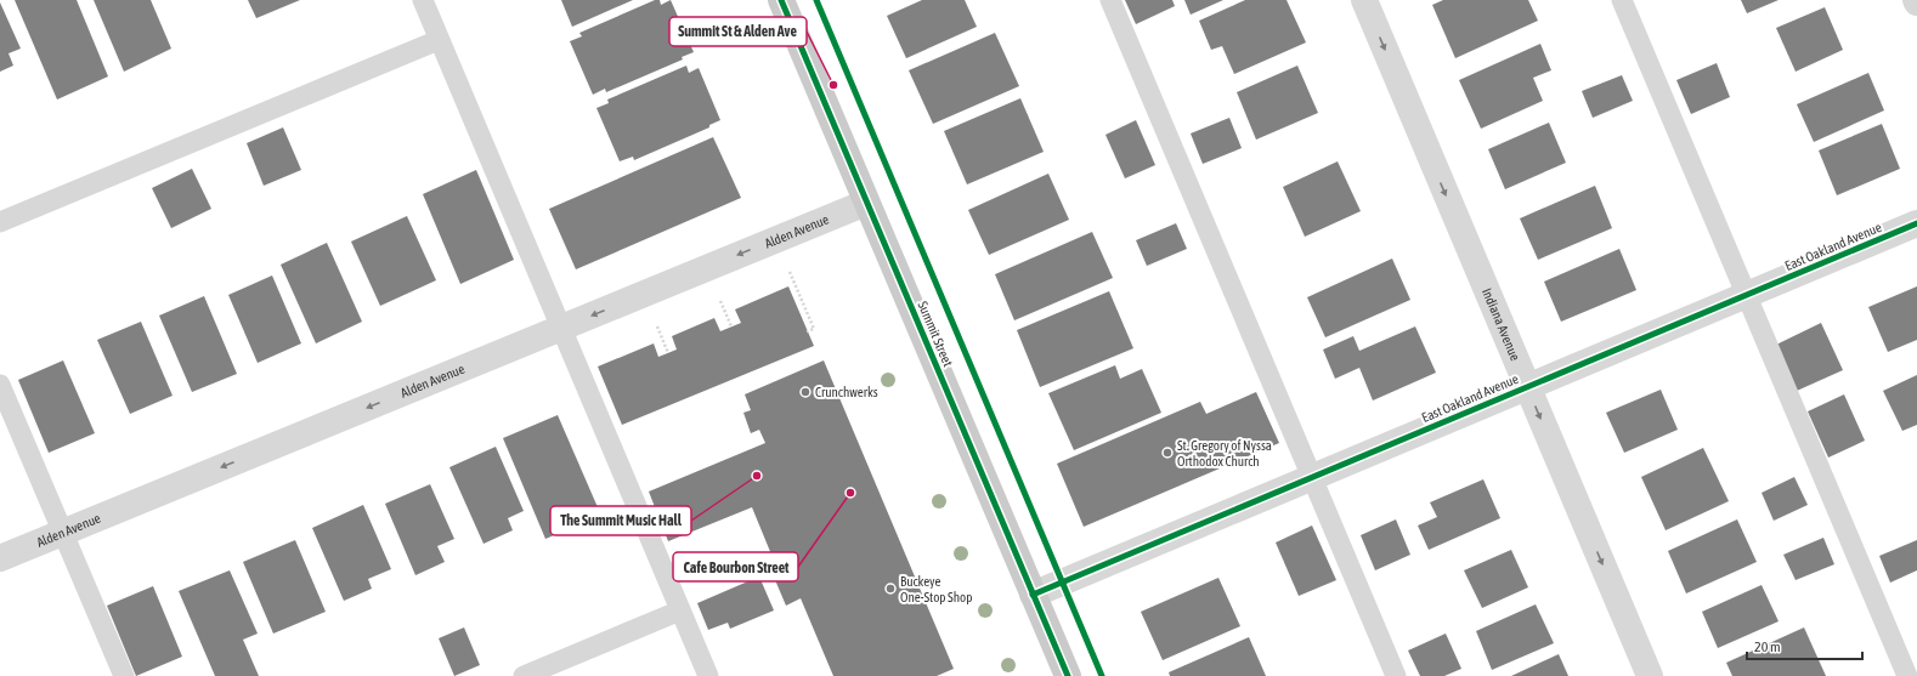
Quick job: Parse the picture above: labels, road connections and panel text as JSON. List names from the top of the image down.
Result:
{
  "streets": {
    "main road": ["Summit Street"],
    "street": ["Alden Avenue", "East Oakland Avenue", "Indiana Avenue"]
  },
  "crossings": [
    ["Alden Avenue", "Summit Street"],
    ["East Oakland Avenue", "Indiana Avenue"],
    ["East Oakland Avenue", "Summit Street"]
  ],
  "one_way": ["Alden Avenue", "Indiana Avenue"],
  "places": [
    "Summit St & Alden Ave",
    "Crunchwerks",
    "St. Gregory of Nyssa Orthodox Church",
    "The Summit Music Hall",
    "Cafe Bourbon Street",
    "Buckeye One-Stop Shop"
  ],
  "scale_bar": "20 m"
}
